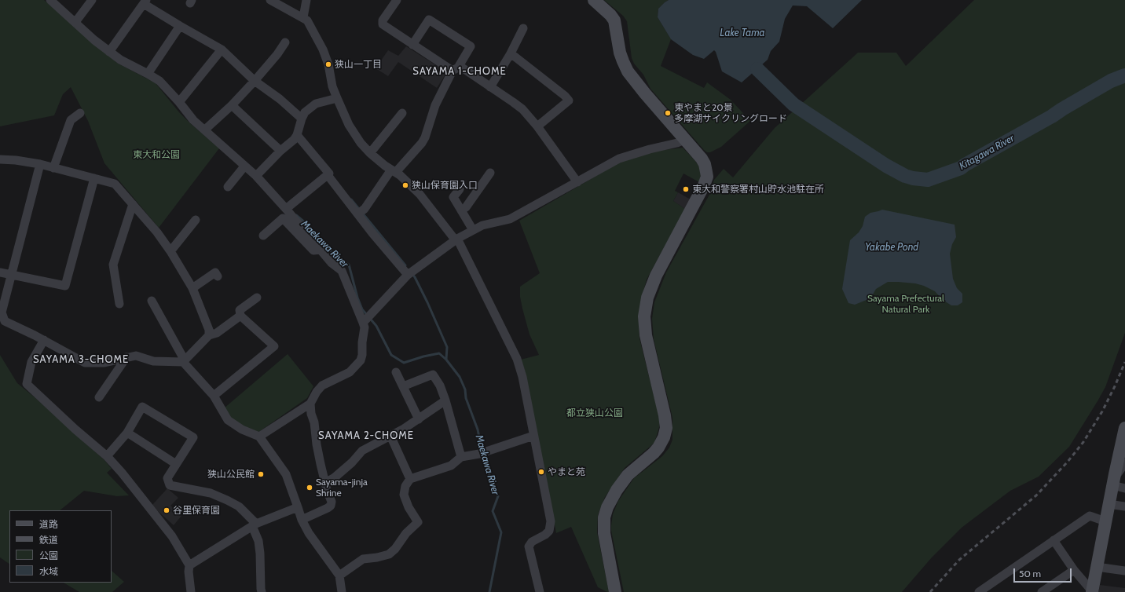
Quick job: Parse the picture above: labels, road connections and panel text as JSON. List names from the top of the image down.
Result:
{
  "districts": ["SAYAMA 1-CHOME", "SAYAMA 3-CHOME", "SAYAMA 2-CHOME"],
  "water": [
    "Lake Tama",
    "Kitagawa River",
    "Maekawa River",
    "Yakabe Pond"
  ],
  "parks": ["東大和公園", "Sayama Prefectural Natural Park", "都立狭山公園"],
  "places": [
    "狭山一丁目",
    "東やまと20景 多摩湖サイクリングロード",
    "狭山保育園入口",
    "東大和警察署村山貯水池駐在所",
    "やまと苑",
    "狭山公民館",
    "Sayama-jinja Shrine",
    "谷里保育園"
  ],
  "legend": [
    "道路",
    "鉄道",
    "公園",
    "水域"
  ],
  "scale_bar": "50 m"
}
